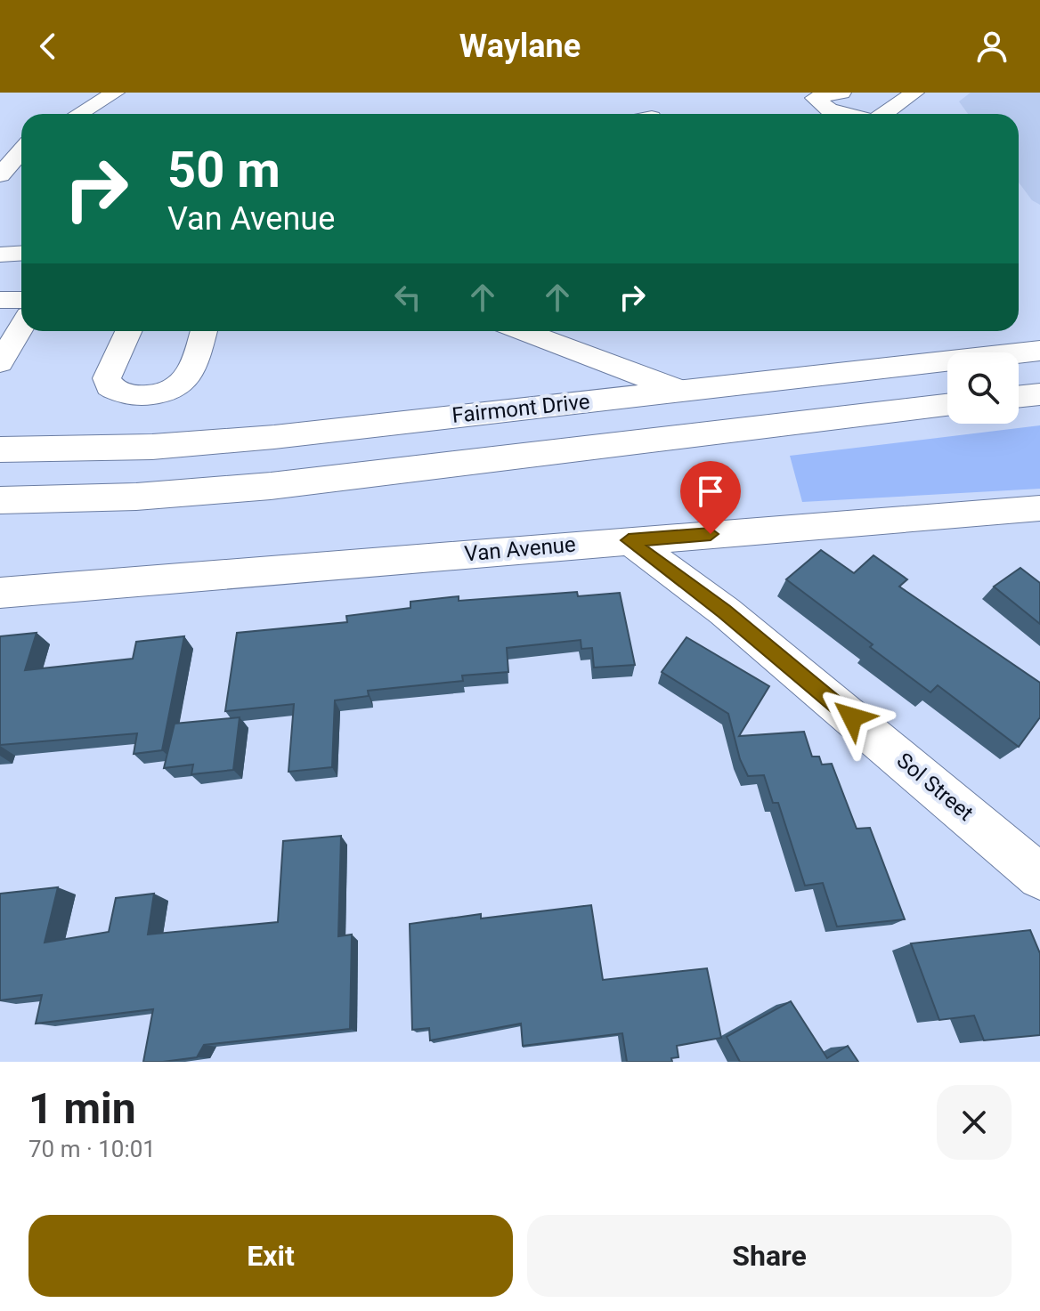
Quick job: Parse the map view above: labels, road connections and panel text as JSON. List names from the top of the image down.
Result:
{
  "streets": {
    "main road": ["Fairmont Drive"],
    "street": ["Van Avenue", "Sol Street"]
  },
  "crossings": [
    ["Van Avenue", "Sol Street"]
  ],
  "page": {
    "header": "Waylane",
    "turn": ["50 m", "Van Avenue"],
    "heading": ["1 min", "70 m · 10:01"],
    "buttons": ["Exit", "Share"]
  }
}
